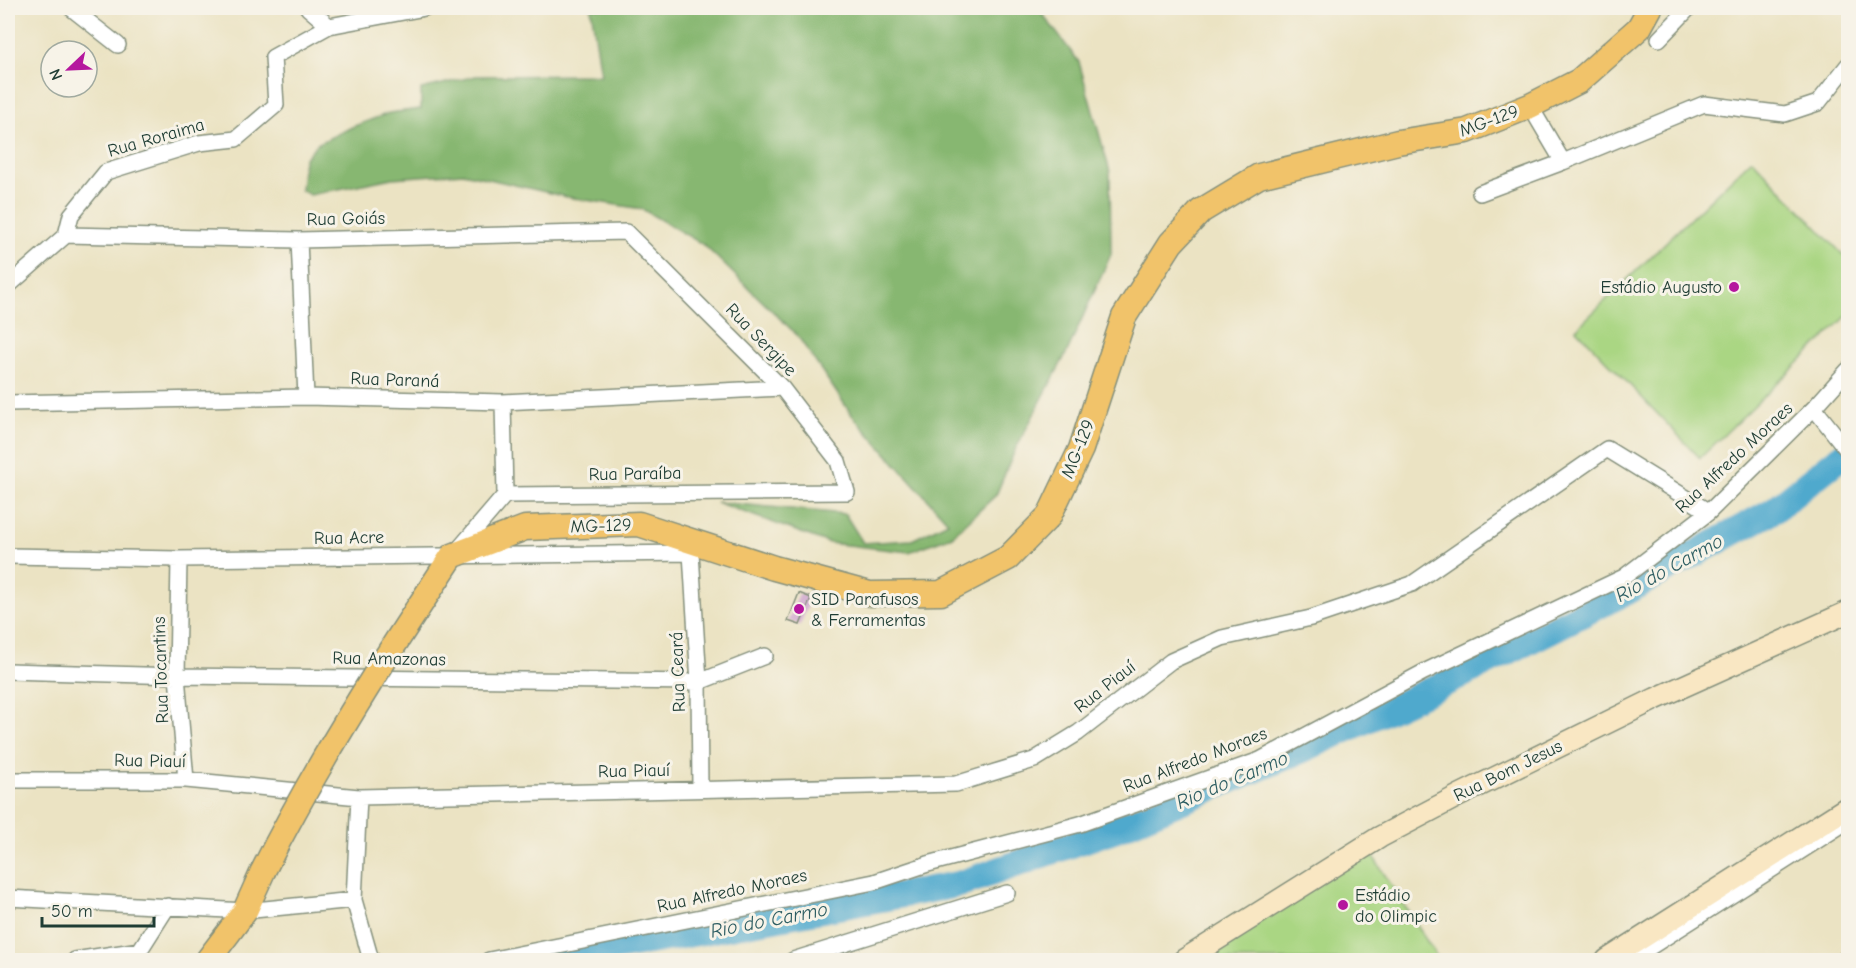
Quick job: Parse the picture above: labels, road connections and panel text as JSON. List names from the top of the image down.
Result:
{
  "streets": {
    "main road": ["MG-129"],
    "street": [
      "Rua Roraima",
      "Rua Goiás",
      "Rua Sergipe",
      "Rua Paraná",
      "Rua Alfredo Moraes",
      "Rua Paraíba",
      "Rua Acre",
      "Rua Amazonas",
      "Rua Tocantins",
      "Rua Ceará",
      "Rua Piauí",
      "Rua Bom Jesus"
    ]
  },
  "crossings": [
    ["MG-129", "Rua Acre"],
    ["Rua Roraima", "Rua Goiás"],
    ["Rua Goiás", "Rua Sergipe"],
    ["Rua Sergipe", "Rua Paraná"],
    ["Rua Sergipe", "Rua Paraíba"],
    ["Rua Alfredo Moraes", "Rua Piauí"],
    ["Rua Acre", "Rua Tocantins"],
    ["Rua Acre", "Rua Ceará"],
    ["Rua Amazonas", "Rua Tocantins"],
    ["Rua Amazonas", "Rua Ceará"],
    ["Rua Tocantins", "Rua Piauí"],
    ["Rua Ceará", "Rua Piauí"]
  ],
  "water": ["Rio do Carmo"],
  "places": ["Estádio Augusto", "SID Parafusos & Ferramentas", "Estádio do Olimpic"],
  "scale_bar": "50 m",
  "north": "bottom left"
}
